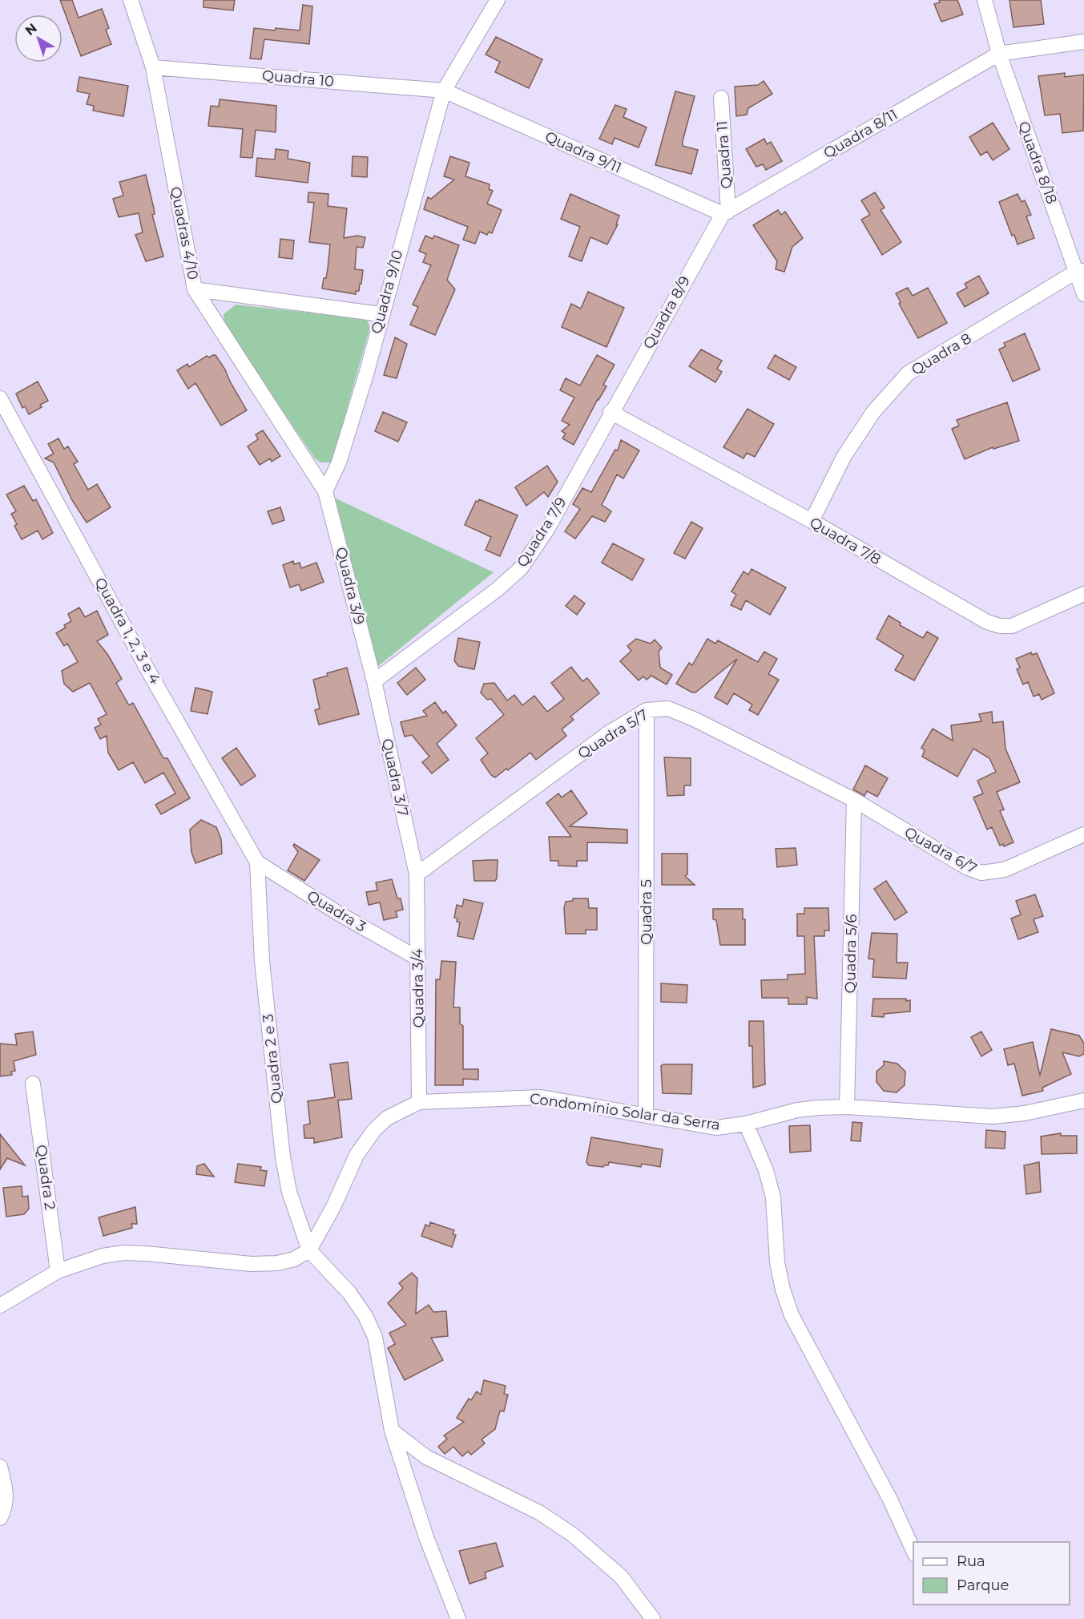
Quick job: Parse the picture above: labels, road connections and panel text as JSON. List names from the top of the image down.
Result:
{
  "streets": {
    "street": [
      "Quadra 10",
      "Quadra 8/11",
      "Quadra 9/11",
      "Quadra 11",
      "Quadra 8/18",
      "Quadras 4/10",
      "Quadra 9/10",
      "Quadra 8/9",
      "Quadra 8",
      "Quadra 7/9",
      "Quadra 7/8",
      "Quadra 3/9",
      "Quadra 1, 2, 3 e 4",
      "Quadra 5/7",
      "Quadra 3/7",
      "Quadra 6/7",
      "Quadra 3",
      "Quadra 5",
      "Quadra 5/6",
      "Quadra 3/4",
      "Quadra 2 e 3",
      "Condomínio Solar da Serra",
      "Quadra 2"
    ]
  },
  "crossings": [
    ["Quadra 10", "Quadra 9/11"],
    ["Quadra 10", "Quadras 4/10"],
    ["Quadra 10", "Quadra 9/10"],
    ["Quadra 8/11", "Quadra 9/11"],
    ["Quadra 8/11", "Quadra 11"],
    ["Quadra 8/11", "Quadra 8/18"],
    ["Quadra 8/11", "Quadra 8/9"],
    ["Quadra 9/11", "Quadra 11"],
    ["Quadra 9/11", "Quadra 9/10"],
    ["Quadra 9/11", "Quadra 8/9"],
    ["Quadra 11", "Quadra 8/9"],
    ["Quadra 8/18", "Quadra 8"],
    ["Quadras 4/10", "Quadra 9/10"],
    ["Quadras 4/10", "Quadra 3/9"],
    ["Quadra 9/10", "Quadra 3/9"],
    ["Quadra 8/9", "Quadra 7/9"],
    ["Quadra 8/9", "Quadra 7/8"],
    ["Quadra 8", "Quadra 7/8"],
    ["Quadra 7/9", "Quadra 7/8"],
    ["Quadra 7/9", "Quadra 3/9"],
    ["Quadra 7/9", "Quadra 3/7"],
    ["Quadra 3/9", "Quadra 3/7"],
    ["Quadra 1, 2, 3 e 4", "Quadra 3"],
    ["Quadra 1, 2, 3 e 4", "Quadra 2 e 3"],
    ["Quadra 5/7", "Quadra 3/7"],
    ["Quadra 5/7", "Quadra 6/7"],
    ["Quadra 5/7", "Quadra 5"],
    ["Quadra 5/7", "Quadra 5/6"],
    ["Quadra 5/7", "Quadra 3/4"],
    ["Quadra 3/7", "Quadra 3/4"],
    ["Quadra 6/7", "Quadra 5/6"],
    ["Quadra 3", "Quadra 3/4"],
    ["Quadra 3", "Quadra 2 e 3"],
    ["Quadra 5", "Condomínio Solar da Serra"],
    ["Quadra 5/6", "Condomínio Solar da Serra"],
    ["Quadra 3/4", "Condomínio Solar da Serra"],
    ["Quadra 2 e 3", "Condomínio Solar da Serra"]
  ],
  "legend": ["Rua", "Parque"],
  "north": "top left"
}
